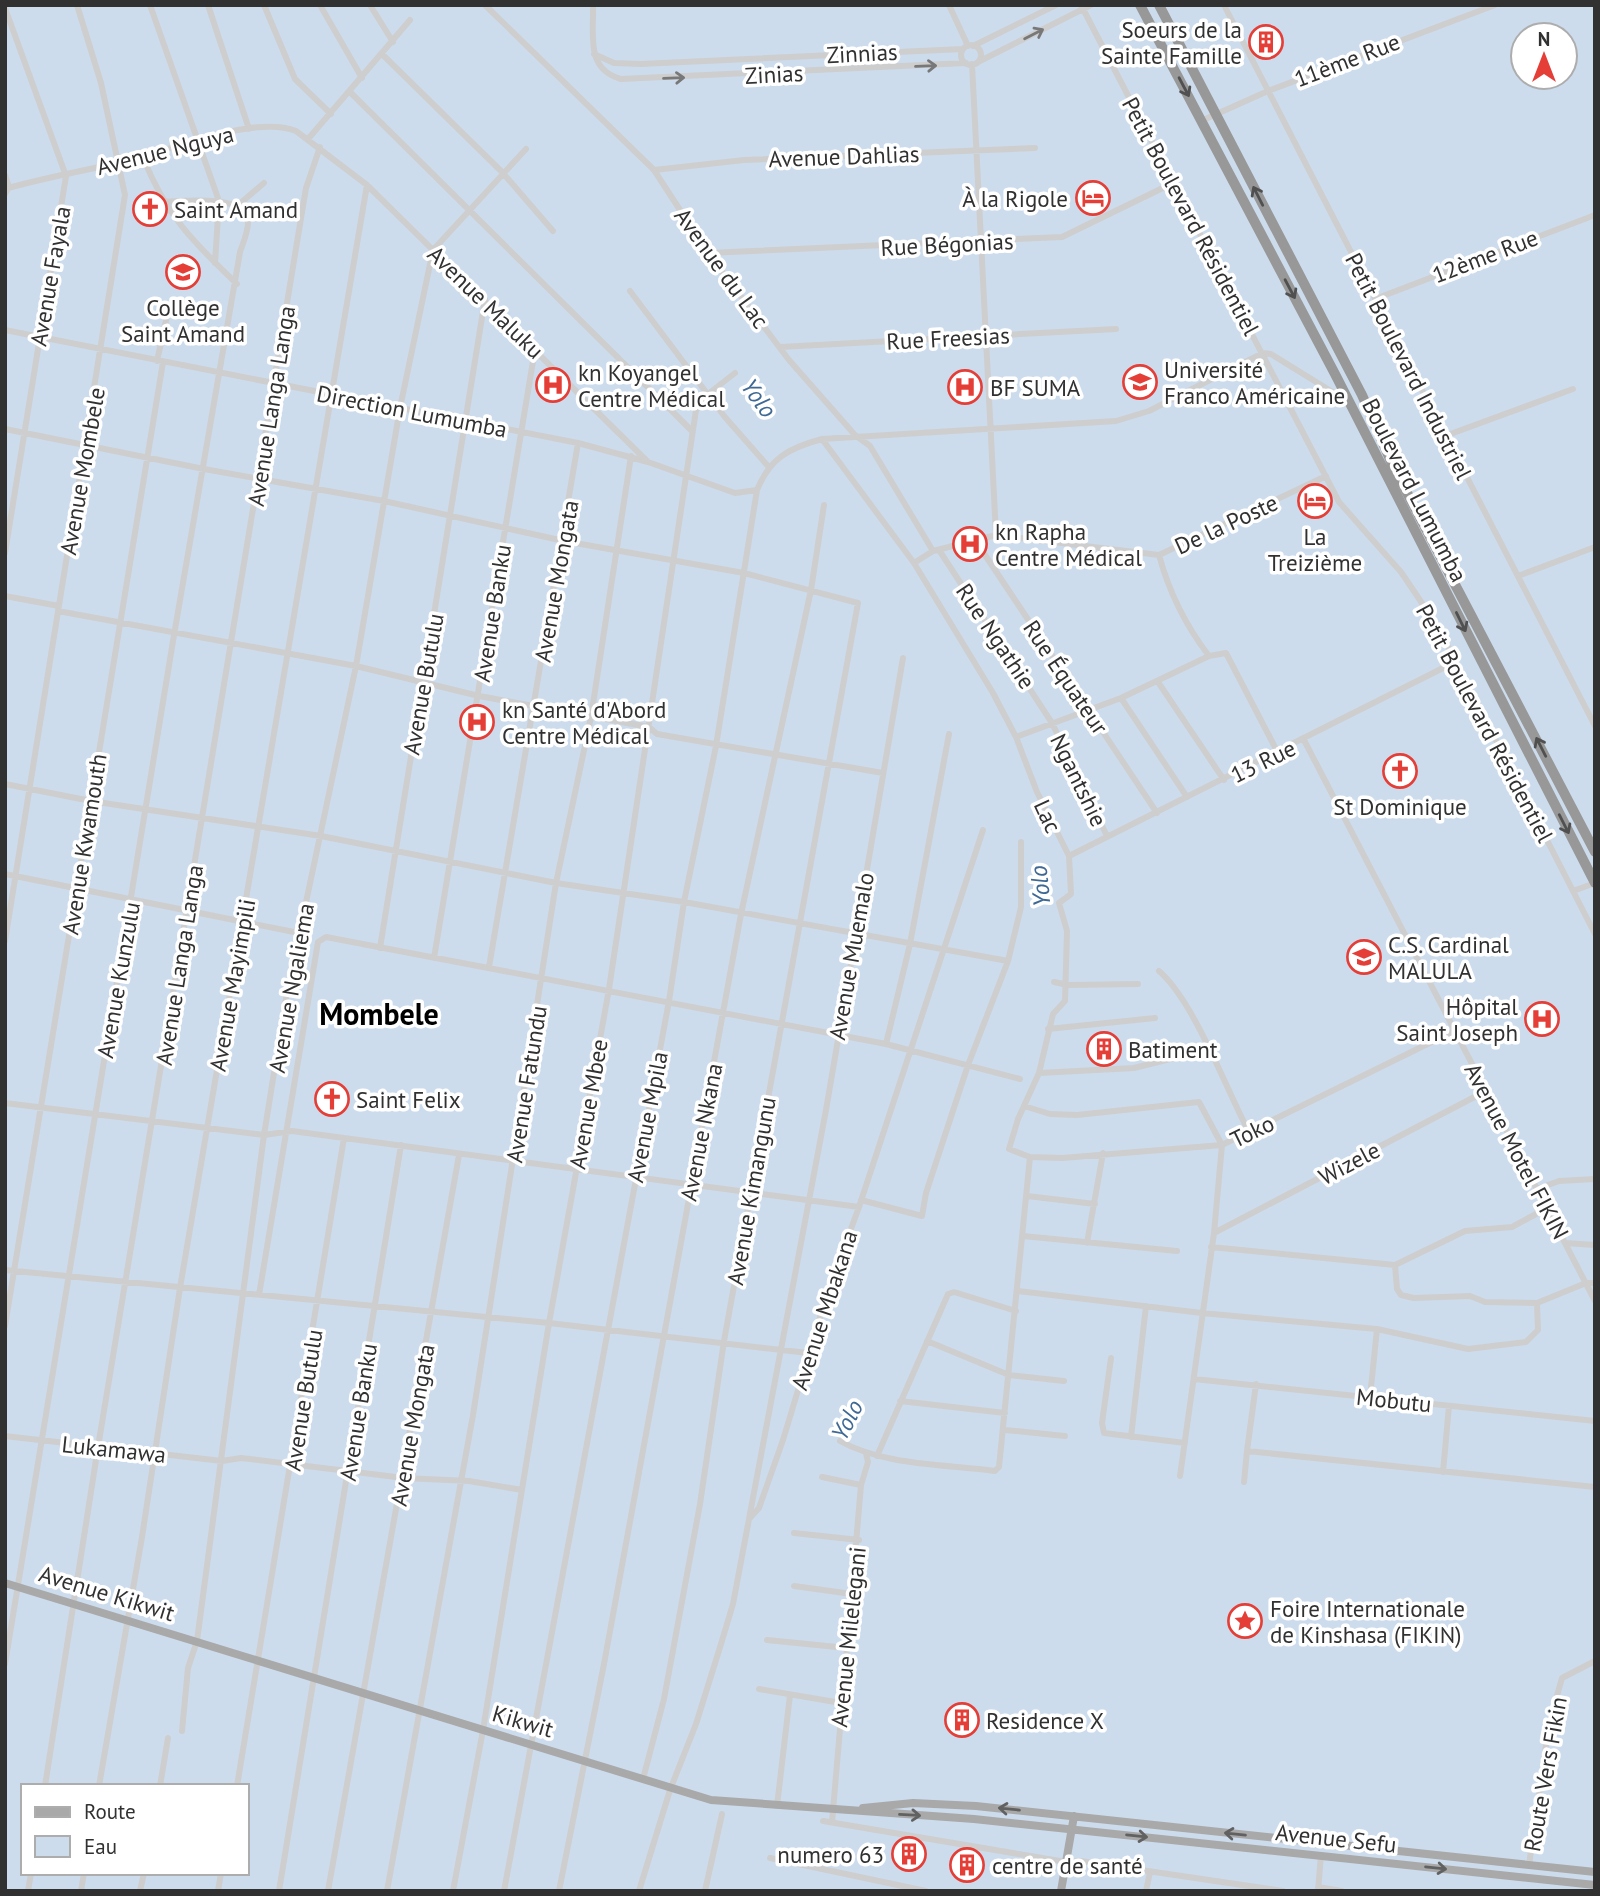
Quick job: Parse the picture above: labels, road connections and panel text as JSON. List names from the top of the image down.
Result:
{
  "streets": {
    "highway": ["Boulevard Lumumba"],
    "main road": ["Avenue Kikwit", "Kikwit", "Avenue Sefu"],
    "street": [
      "Zinnias",
      "11ème Rue",
      "Zinias",
      "Avenue Nguya",
      "Avenue Dahlias",
      "Petit Boulevard Résidentiel",
      "Rue Bégonias",
      "12ème Rue",
      "Avenue du Lac",
      "Avenue Fayala",
      "Avenue Maluku",
      "Rue Freesias",
      "Petit Boulevard Industriel",
      "Avenue Langa Langa",
      "Direction Lumumba",
      "Avenue Mombele",
      "De la Poste",
      "Avenue Mongata",
      "Avenue Banku",
      "Rue Ngathie",
      "Rue Équateur",
      "Avenue Butulu",
      "13 Rue",
      "Ngantshie",
      "Lac",
      "Avenue Kwamouth",
      "Avenue Muemalo",
      "Avenue Kunzulu",
      "Avenue Mayimpili",
      "Avenue Ngaliema",
      "Avenue Fatundu",
      "Avenue Mbee",
      "Avenue Mpila",
      "Toko",
      "Avenue Nkana",
      "Avenue Motel FIKIN",
      "Wizele",
      "Avenue Kimangunu",
      "Avenue Mbakana",
      "Mobutu",
      "Lukamawa",
      "Avenue Milelegani",
      "Route Vers Fikin"
    ]
  },
  "crossings": [
    ["Zinnias", "Zinias"],
    ["11ème Rue", "Petit Boulevard Industriel"],
    ["11ème Rue", "Boulevard Lumumba"],
    ["Avenue Nguya", "Avenue Fayala"],
    ["Avenue Nguya", "Avenue Maluku"],
    ["Avenue Nguya", "Avenue Langa Langa"],
    ["Avenue Nguya", "Avenue Mombele"],
    ["Avenue Dahlias", "Avenue du Lac"],
    ["Petit Boulevard Résidentiel", "Rue Bégonias"],
    ["Petit Boulevard Résidentiel", "De la Poste"],
    ["Petit Boulevard Résidentiel", "13 Rue"],
    ["Rue Bégonias", "Avenue du Lac"],
    ["12ème Rue", "Petit Boulevard Industriel"],
    ["Avenue du Lac", "Rue Freesias"],
    ["Avenue du Lac", "De la Poste"],
    ["Avenue du Lac", "Rue Ngathie"],
    ["Avenue Fayala", "Direction Lumumba"],
    ["Avenue Maluku", "Avenue Langa Langa"],
    ["Avenue Maluku", "Direction Lumumba"],
    ["Avenue Maluku", "Avenue Banku"],
    ["Avenue Maluku", "Avenue Butulu"],
    ["Avenue Maluku", "Avenue Mayimpili"],
    ["Avenue Maluku", "Avenue Ngaliema"],
    ["Avenue Langa Langa", "Direction Lumumba"],
    ["Avenue Langa Langa", "Lukamawa"],
    ["Avenue Langa Langa", "Avenue Kikwit"],
    ["Direction Lumumba", "Avenue Mombele"],
    ["Direction Lumumba", "Avenue Mongata"],
    ["Direction Lumumba", "Avenue Banku"],
    ["Direction Lumumba", "Avenue Butulu"],
    ["Direction Lumumba", "Avenue Kwamouth"],
    ["Direction Lumumba", "Avenue Kunzulu"],
    ["Direction Lumumba", "Avenue Mayimpili"],
    ["Direction Lumumba", "Avenue Ngaliema"],
    ["Direction Lumumba", "Avenue Fatundu"],
    ["Direction Lumumba", "Avenue Mbee"],
    ["Direction Lumumba", "Avenue Mpila"],
    ["De la Poste", "Rue Ngathie"],
    ["De la Poste", "Rue Équateur"],
    ["Avenue Mongata", "Lukamawa"],
    ["Avenue Mongata", "Kikwit"],
    ["Avenue Banku", "Lukamawa"],
    ["Avenue Banku", "Kikwit"],
    ["Rue Ngathie", "Ngantshie"],
    ["Rue Équateur", "13 Rue"],
    ["Avenue Butulu", "Lukamawa"],
    ["Avenue Butulu", "Kikwit"],
    ["13 Rue", "Ngantshie"],
    ["13 Rue", "Lac"],
    ["13 Rue", "Avenue Motel FIKIN"],
    ["Avenue Muemalo", "Avenue Mbakana"],
    ["Avenue Kunzulu", "Lukamawa"],
    ["Avenue Kunzulu", "Avenue Kikwit"],
    ["Avenue Mayimpili", "Lukamawa"],
    ["Avenue Mayimpili", "Avenue Kikwit"],
    ["Avenue Ngaliema", "Lukamawa"],
    ["Avenue Ngaliema", "Avenue Kikwit"],
    ["Avenue Ngaliema", "Kikwit"],
    ["Avenue Fatundu", "Lukamawa"],
    ["Avenue Fatundu", "Kikwit"],
    ["Avenue Mbee", "Lukamawa"],
    ["Avenue Mbee", "Kikwit"],
    ["Avenue Mpila", "Kikwit"],
    ["Toko", "Avenue Motel FIKIN"],
    ["Avenue Nkana", "Avenue Kimangunu"],
    ["Avenue Nkana", "Kikwit"],
    ["Avenue Motel FIKIN", "Wizele"],
    ["Avenue Kimangunu", "Kikwit"],
    ["Avenue Mbakana", "Kikwit"],
    ["Avenue Kikwit", "Kikwit"],
    ["Avenue Milelegani", "Kikwit"],
    ["Avenue Milelegani", "Avenue Sefu"],
    ["Kikwit", "Avenue Sefu"],
    ["Route Vers Fikin", "Avenue Sefu"]
  ],
  "one_way": ["Zinias"],
  "districts": ["Mombele"],
  "water": ["Yolo"],
  "places": {
    "building": [
      "Soeurs de la Sainte Famille",
      "Batiment",
      "Residence X",
      "numero 63",
      "centre de santé"
    ],
    "hotel": ["À la Rigole", "La Treizième"],
    "church": ["Saint Amand", "St Dominique", "Saint Felix"],
    "school or university": ["Collège Saint Amand", "Université Franco Américaine", "C.S. Cardinal MALULA"],
    "hospital": [
      "kn Koyangel Centre Médical",
      "BF SUMA",
      "kn Rapha Centre Médical",
      "kn Santé d'Abord Centre Médical",
      "Hôpital Saint Joseph"
    ],
    "place": ["Foire Internationale de Kinshasa (FIKIN)"]
  },
  "legend": ["Route", "Eau"],
  "north": "top"
}
